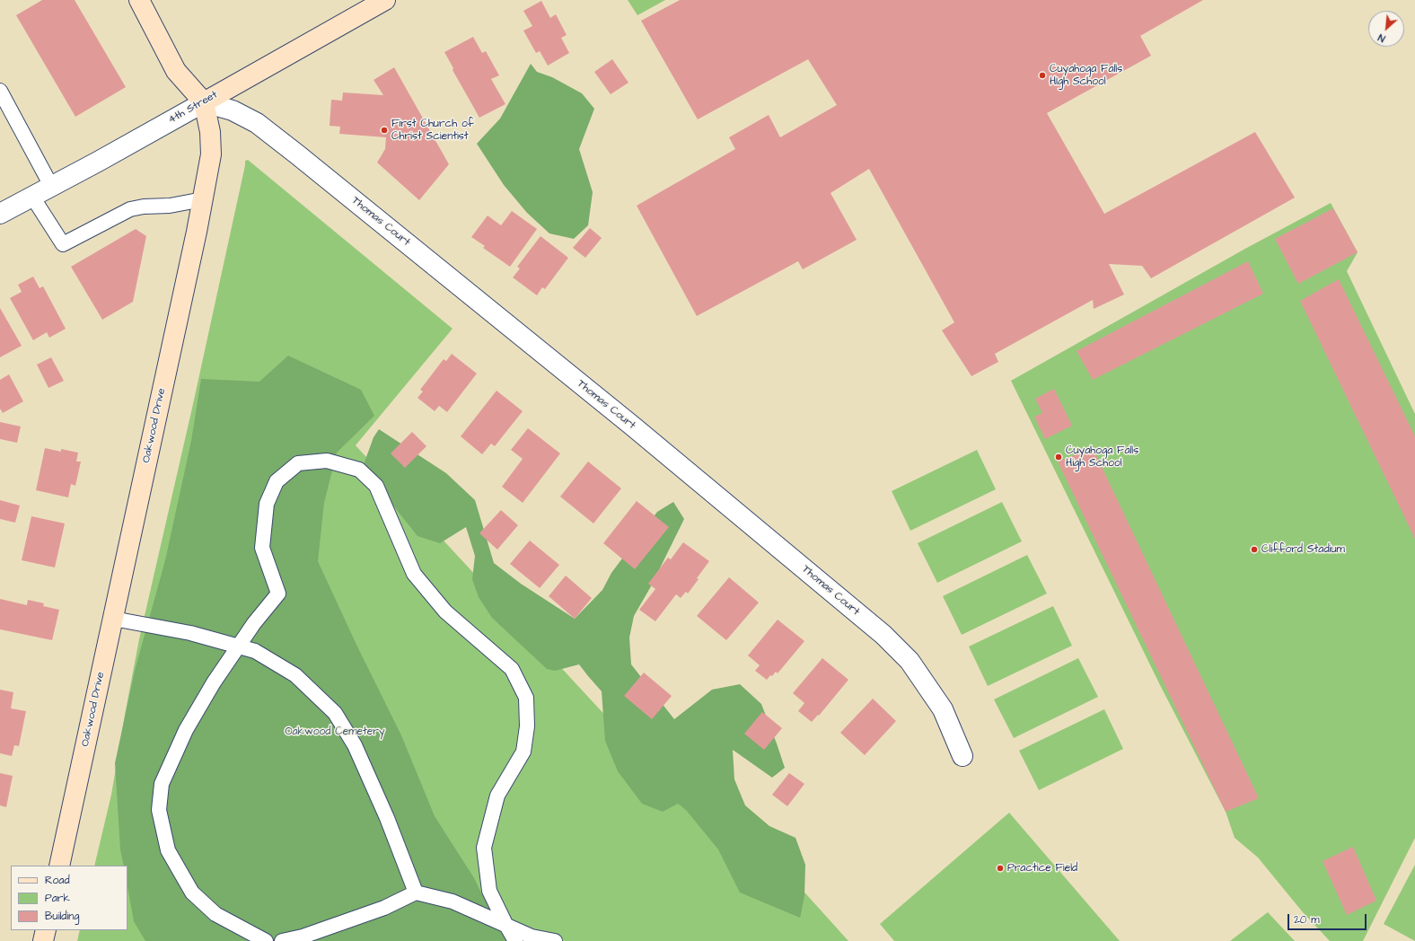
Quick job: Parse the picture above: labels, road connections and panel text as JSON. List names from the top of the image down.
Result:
{
  "streets": {
    "street": ["4th Street", "Thomas Court", "Oakwood Drive"]
  },
  "crossings": [
    ["4th Street", "Thomas Court"],
    ["4th Street", "Oakwood Drive"],
    ["Thomas Court", "Oakwood Drive"]
  ],
  "parks": ["Oakwood Cemetery"],
  "places": [
    "Cuyahoga Falls HIgh School",
    "First Church of Christ Scientist",
    "Cuyahoga Falls High School",
    "Clifford Stadium",
    "Practice Field"
  ],
  "legend": ["Road", "Park", "Building"],
  "scale_bar": "20 m",
  "north": "bottom left"
}
